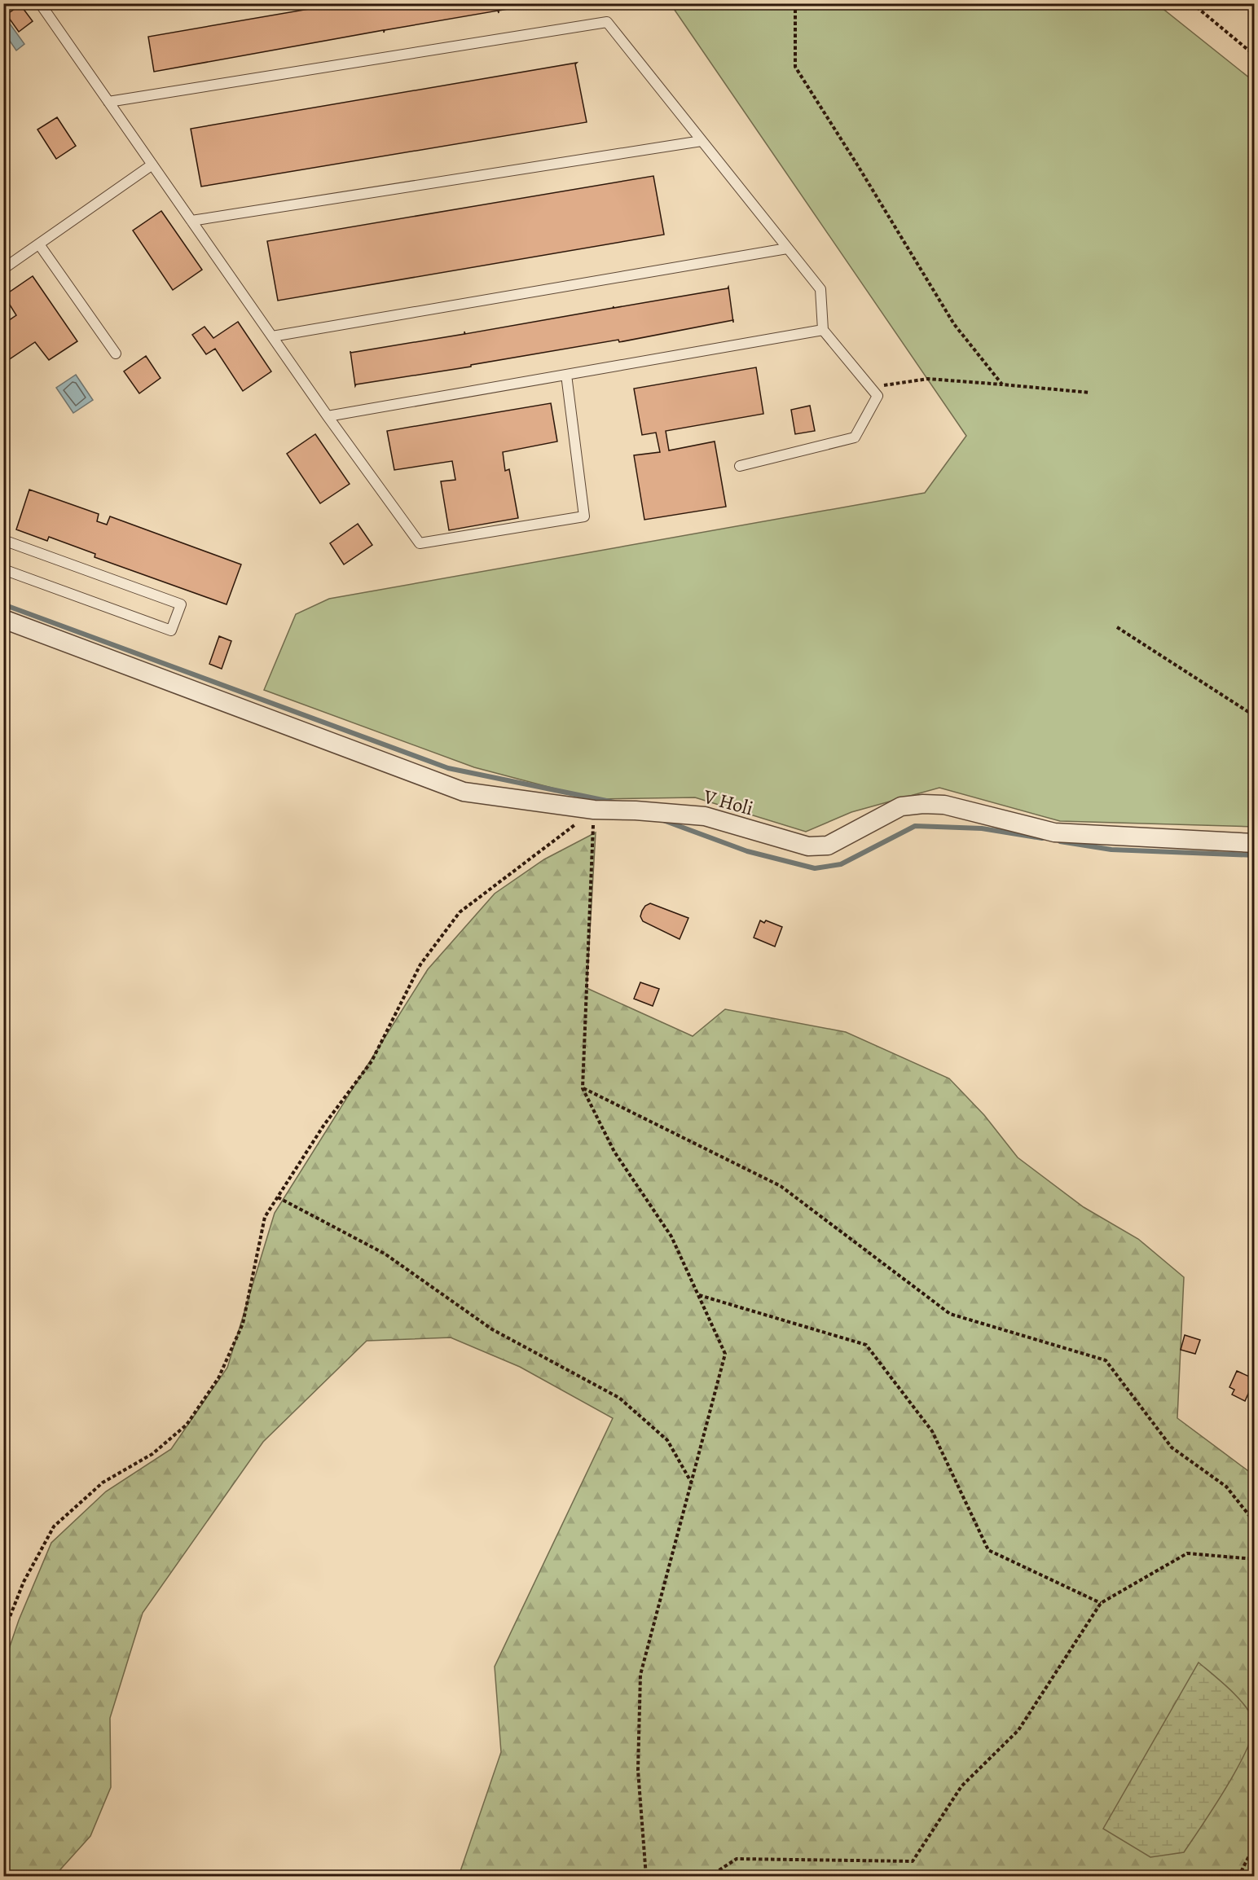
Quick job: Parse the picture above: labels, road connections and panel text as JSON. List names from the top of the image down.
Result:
{
  "streets": {
    "street": ["V Holi"]
  }
}
